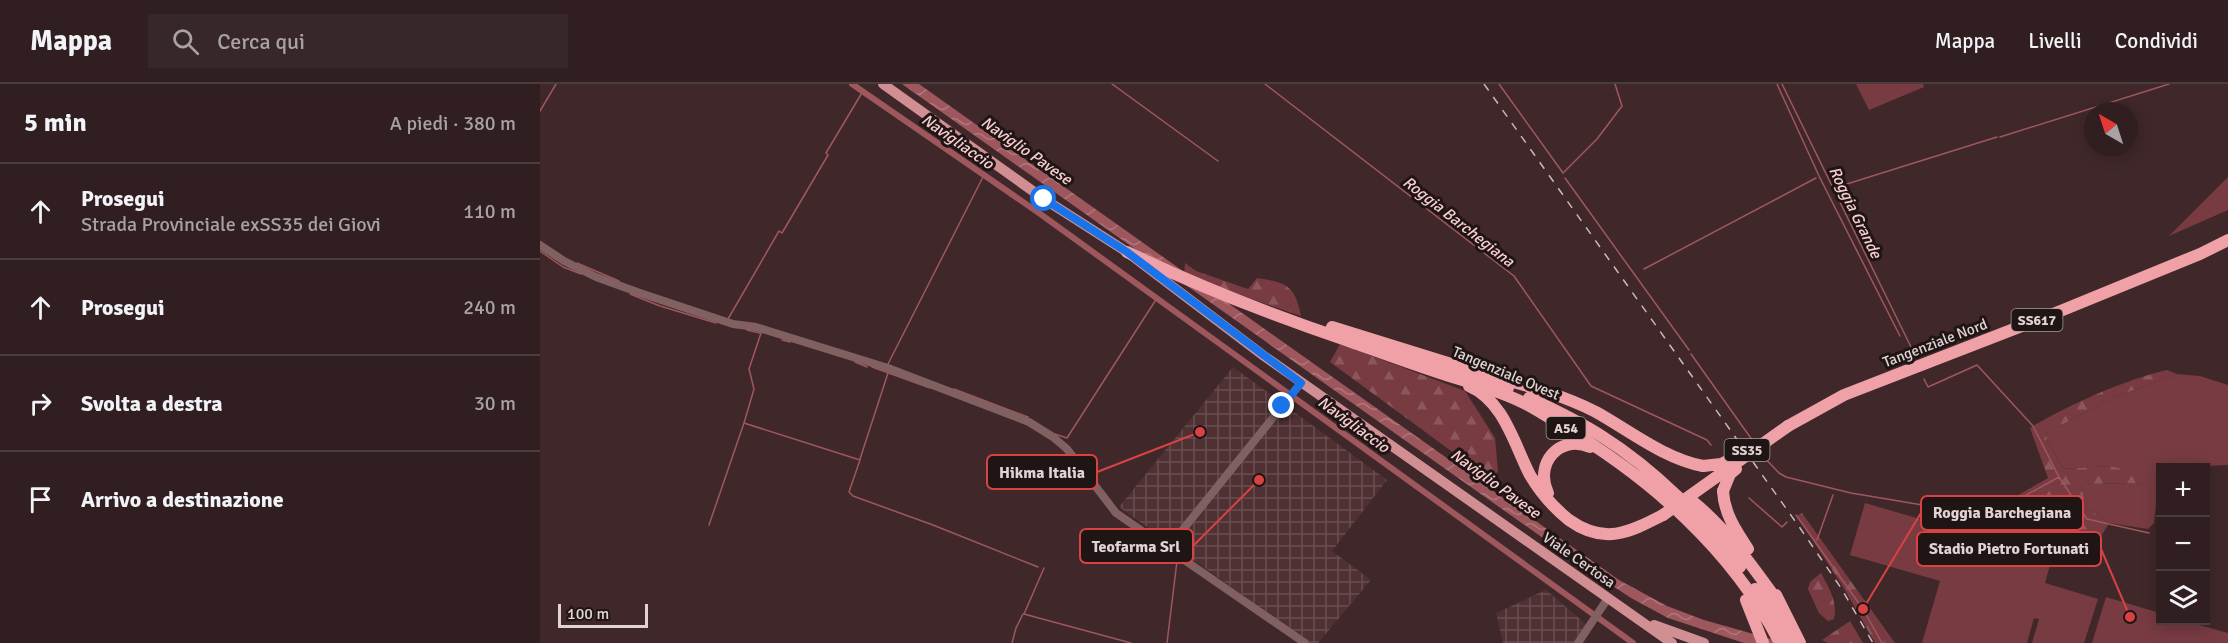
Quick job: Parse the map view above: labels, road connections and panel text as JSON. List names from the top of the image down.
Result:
{
  "streets": {
    "highway": [
      "SS617",
      "Tangenziale Nord",
      "Tangenziale Ovest",
      "A54",
      "SS35"
    ],
    "main road": ["Viale Certosa"]
  },
  "crossings": [
    ["SS617", "Tangenziale Nord"],
    ["SS617", "Tangenziale Ovest"],
    ["SS617", "SS35"],
    ["Tangenziale Nord", "SS35"],
    ["Tangenziale Ovest", "SS35"],
    ["Tangenziale Ovest", "Viale Certosa"]
  ],
  "water": [
    "Navigliaccio",
    "Naviglio Pavese",
    "Roggia Grande",
    "Roggia Barchegiana"
  ],
  "places": [
    "Hikma Italia",
    "Teofarma Srl",
    "Roggia Barchegiana",
    "Stadio Pietro Fortunati"
  ],
  "scale_bar": "100 m",
  "north": "top left",
  "page": {
    "header": "Mappa",
    "search": "Cerca qui",
    "nav": ["Mappa", "Livelli", "Condividi"],
    "heading": ["5 min", "A piedi · 380 m"],
    "list": [
      ["Prosegui", "Strada Provinciale exSS35 dei Giovi", "110 m"],
      ["Prosegui", "240 m"],
      ["Svolta a destra", "30 m"],
      "Arrivo a destinazione"
    ],
    "map_buttons": ["+", "−"],
    "scale": "100 m"
  }
}
